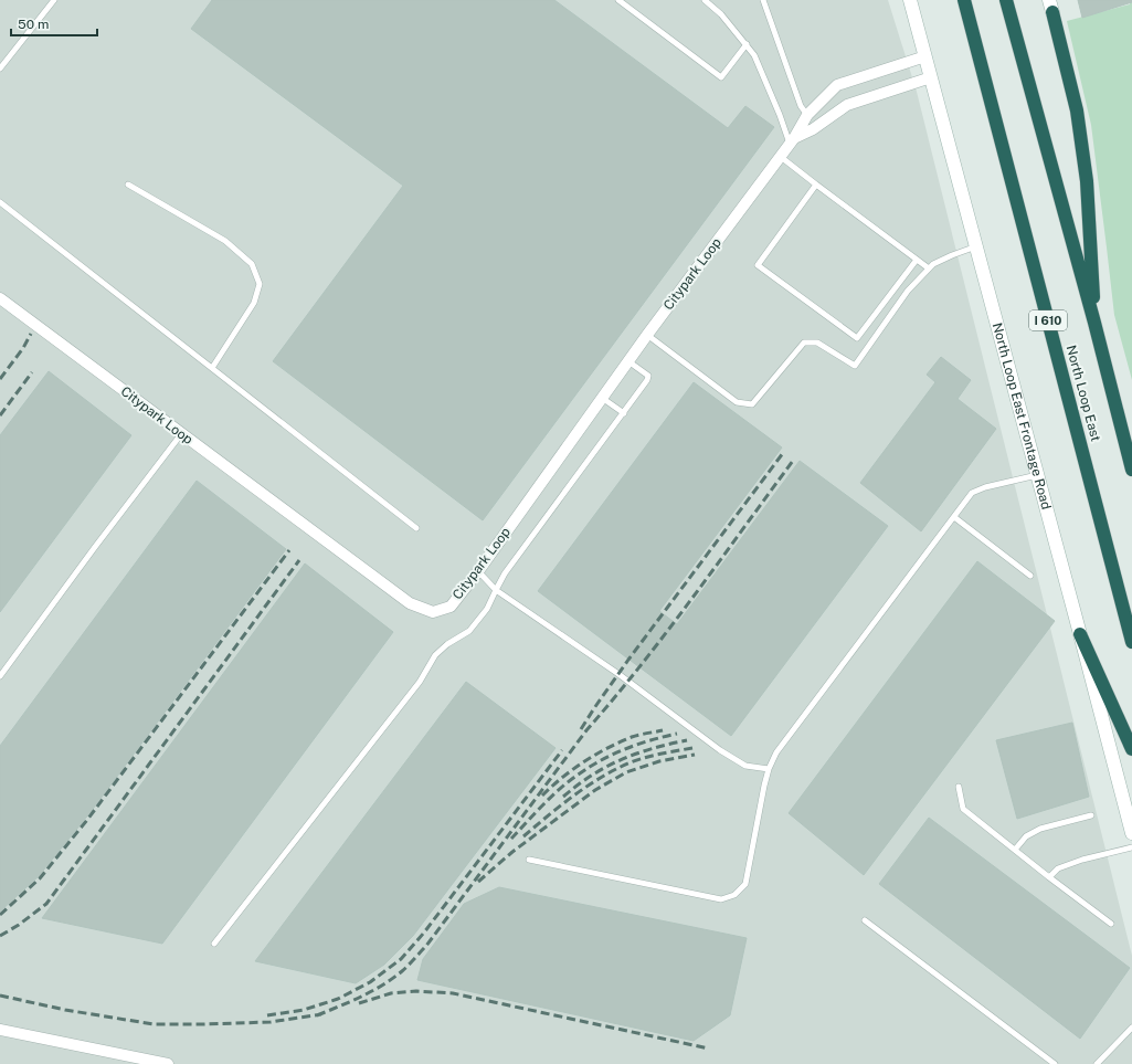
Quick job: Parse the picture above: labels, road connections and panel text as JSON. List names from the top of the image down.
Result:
{
  "streets": {
    "highway": ["I 610", "North Loop East"],
    "main road": ["North Loop East Frontage Road"],
    "street": ["Citypark Loop"]
  },
  "crossings": [
    ["Citypark Loop", "North Loop East Frontage Road"]
  ],
  "scale_bar": "50 m"
}
